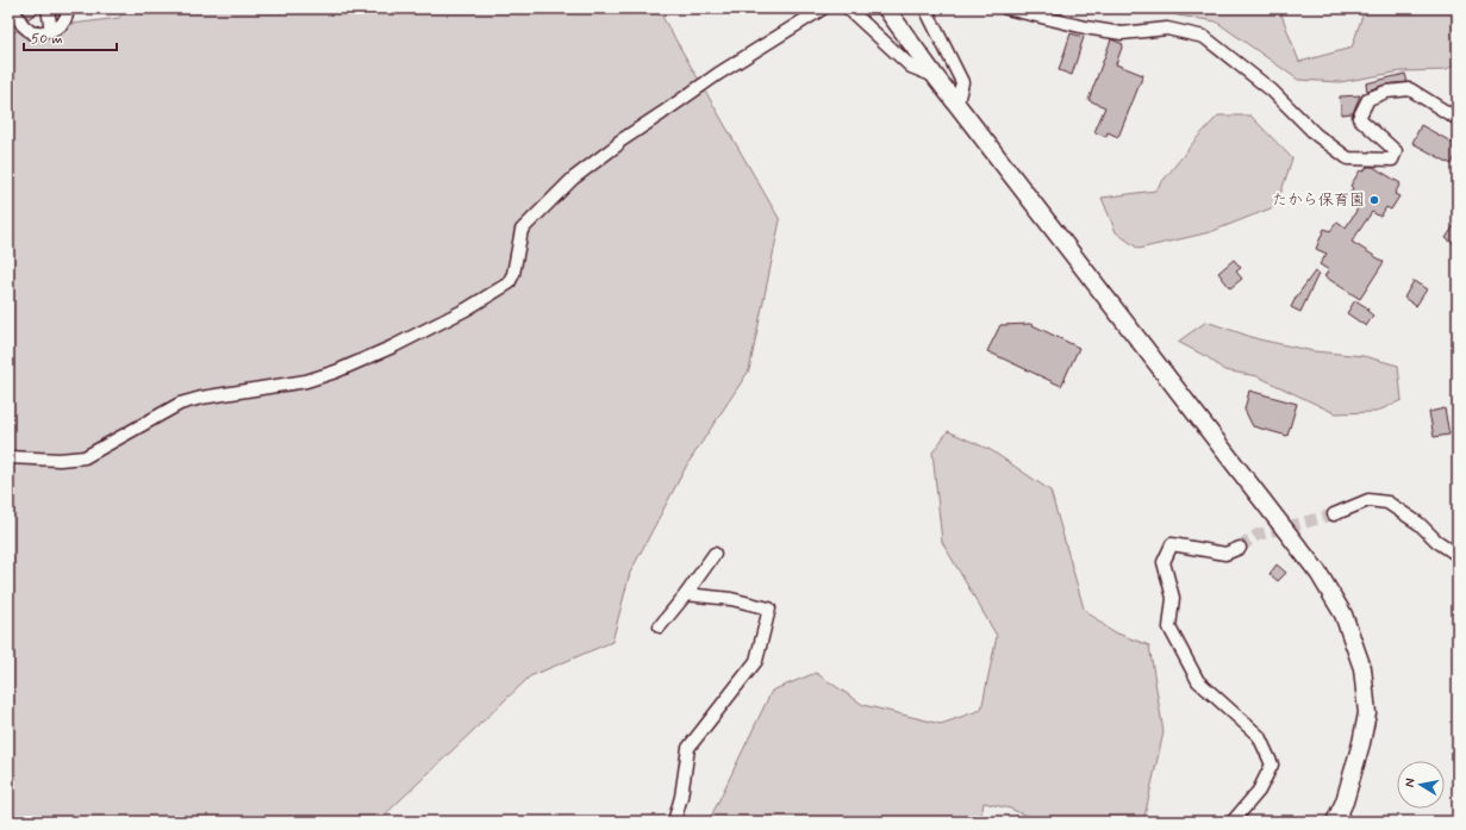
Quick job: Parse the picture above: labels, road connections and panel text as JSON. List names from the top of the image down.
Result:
{
  "places": ["たから保育園"],
  "scale_bar": "50 m",
  "north": "left"
}
